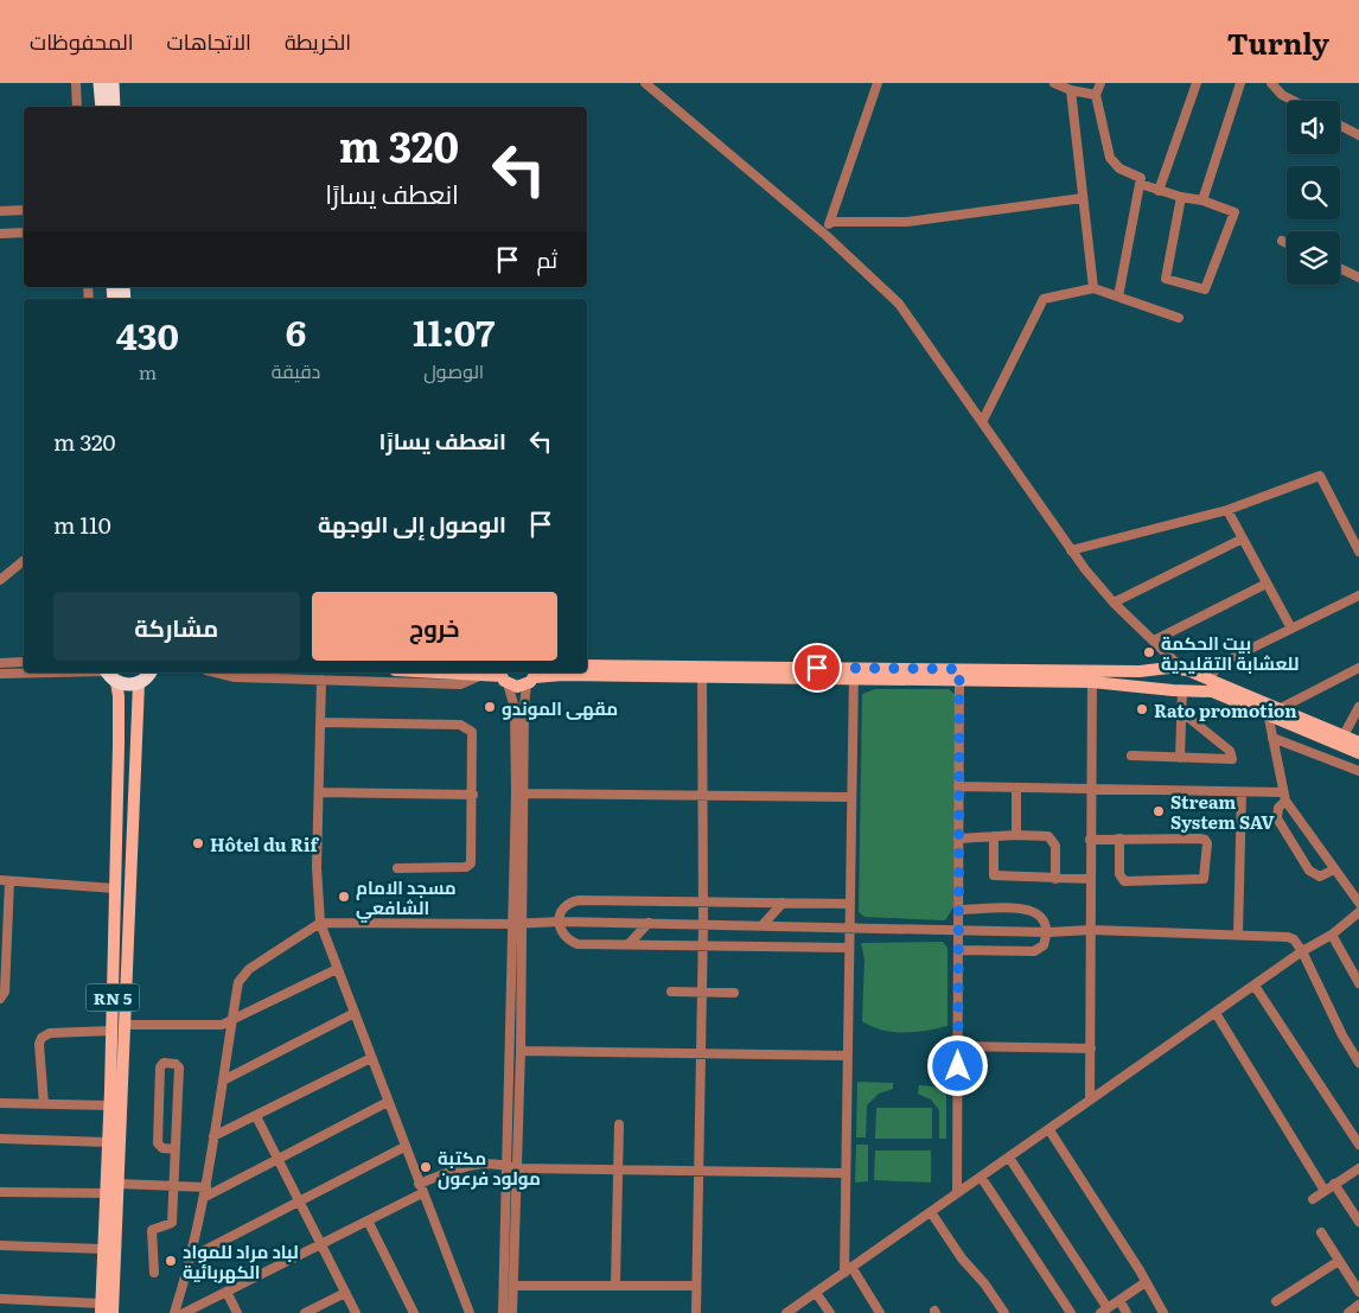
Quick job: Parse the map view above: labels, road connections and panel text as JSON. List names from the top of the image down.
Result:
{
  "streets": {
    "main road": ["RN 5"]
  },
  "places": [
    "بيت الحكمة للعشابة التقليدية",
    "مقهى الموندو",
    "Rato promotion",
    "Stream System SAV",
    "Hôtel du Rif",
    "مسجد الامام الشافعي",
    "مكتبة مولود فرعون",
    "لباد مراد للمواد الكهربائية"
  ],
  "page": {
    "header": "Turnly",
    "nav": ["الخريطة", "الاتجاهات", "المحفوظات"],
    "turn": ["320 m", "انعطف يسارًا"],
    "then": "ثم",
    "eta": [
      "11:07",
      "الوصول",
      "6",
      "دقيقة",
      "430",
      "m"
    ],
    "list": [
      {
        "name": "انعطف يسارًا",
        "value": "320 m"
      },
      {
        "name": "الوصول إلى الوجهة",
        "value": "110 m"
      }
    ],
    "buttons": ["خروج", "مشاركة"]
  }
}
